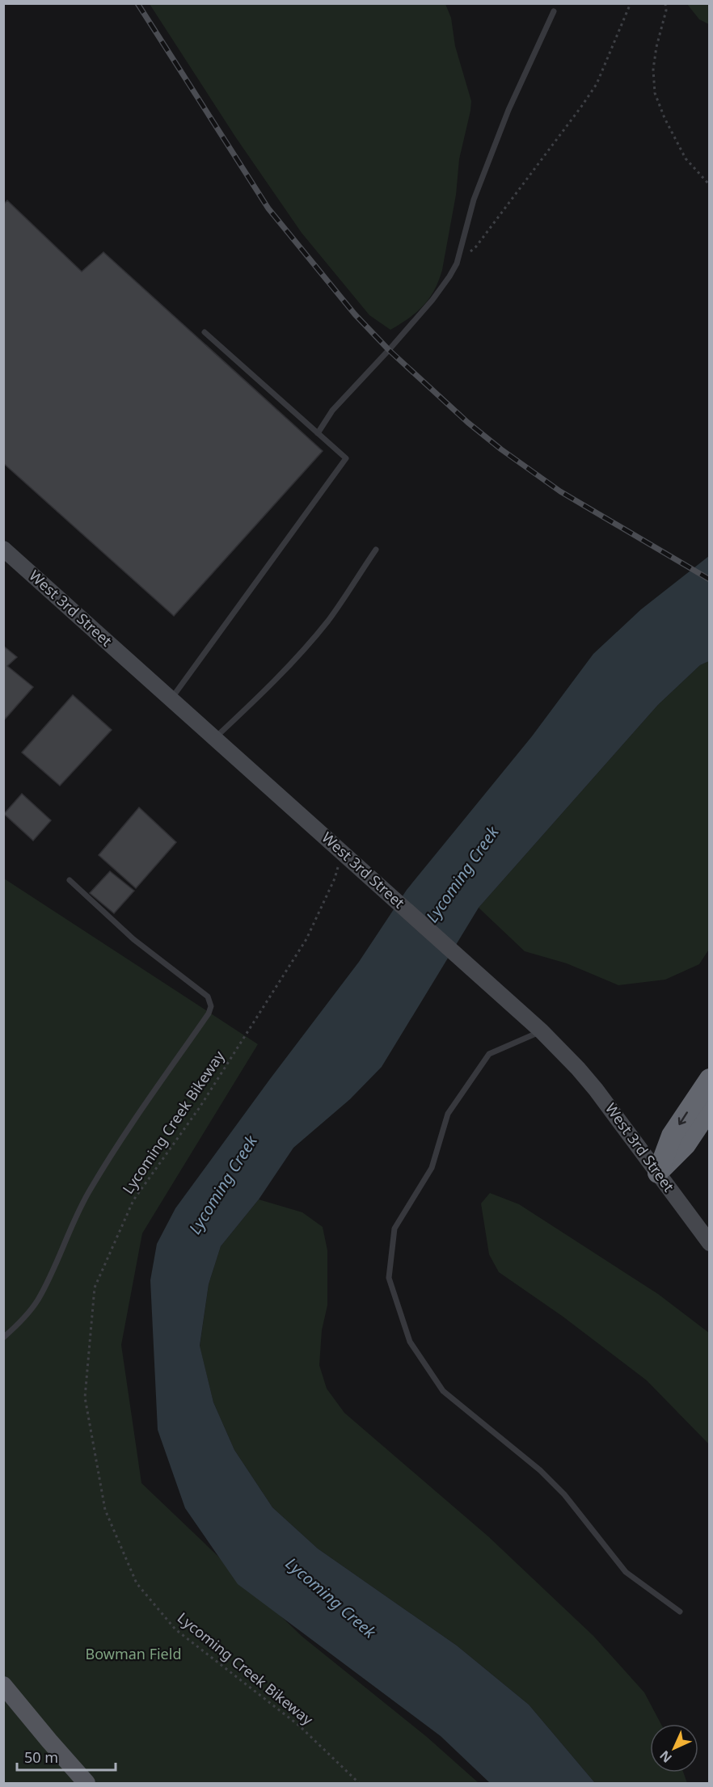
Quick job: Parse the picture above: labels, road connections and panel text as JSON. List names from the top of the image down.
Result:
{
  "streets": {
    "main road": ["West 3rd Street"],
    "path": ["Lycoming Creek Bikeway"]
  },
  "crossings": [
    ["West 3rd Street", "Lycoming Creek Bikeway"]
  ],
  "water": ["Lycoming Creek"],
  "parks": ["Bowman Field"],
  "scale_bar": "50 m",
  "north": "bottom left"
}
